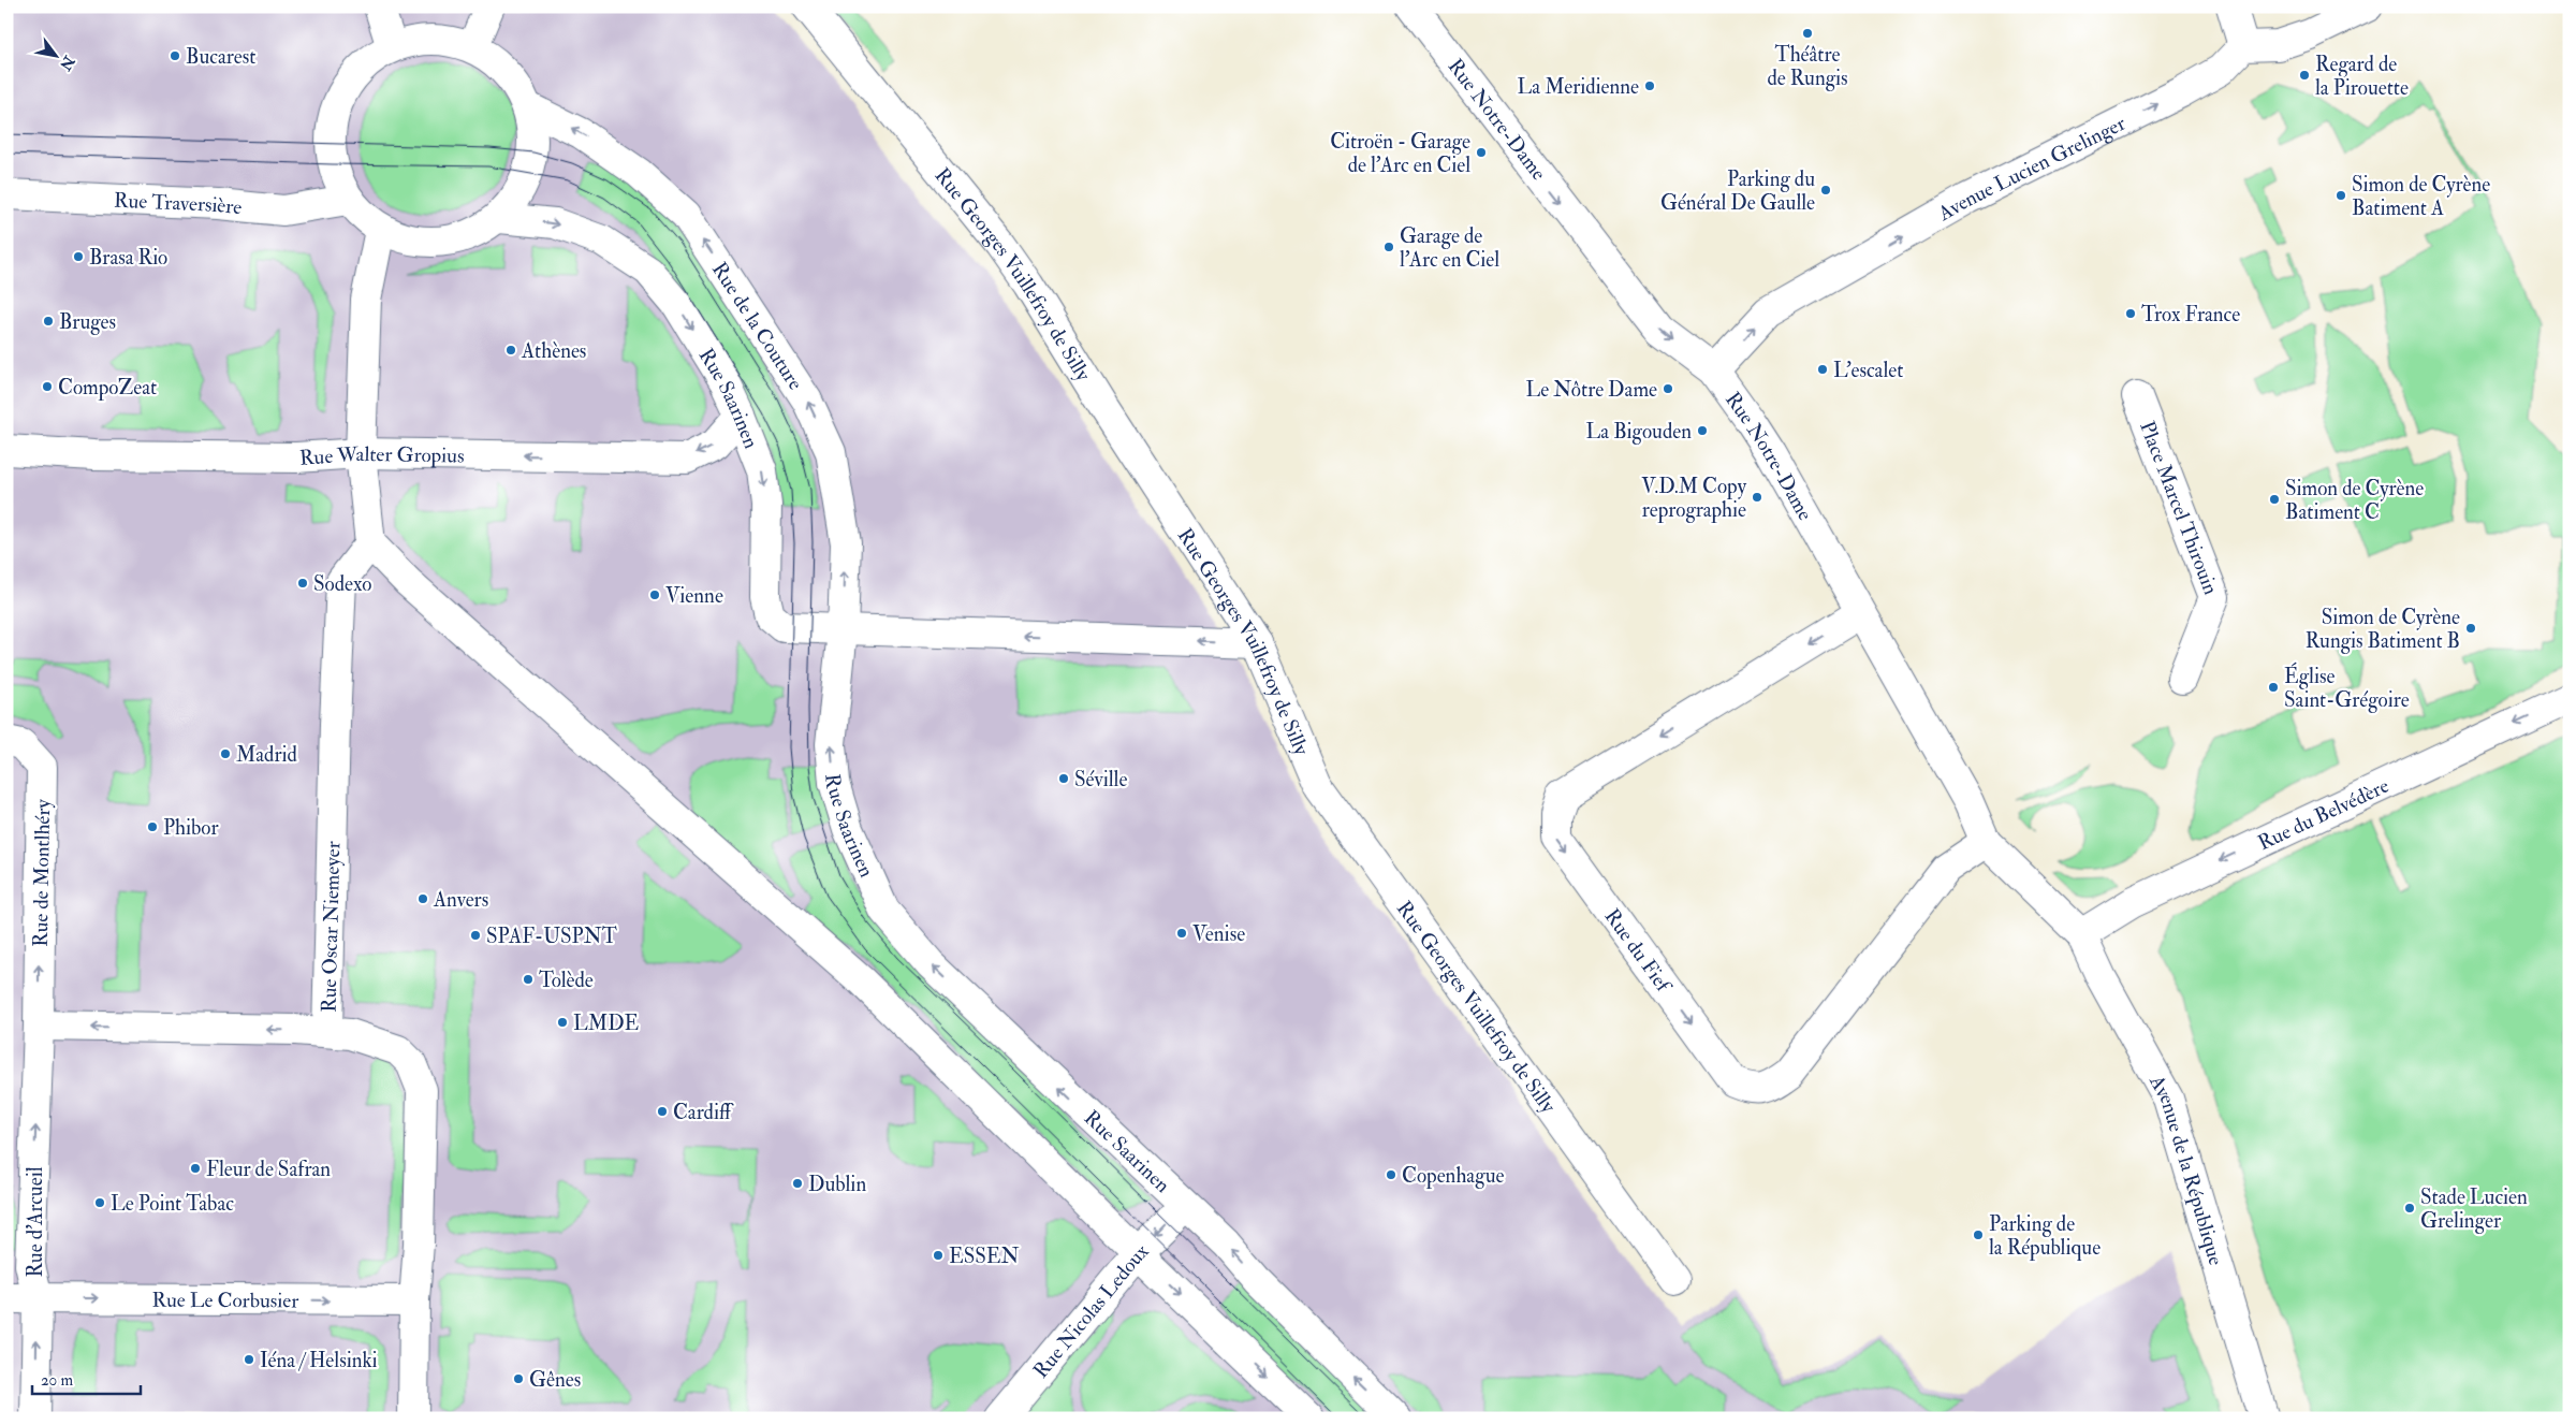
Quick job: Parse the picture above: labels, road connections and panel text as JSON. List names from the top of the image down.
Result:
{
  "streets": {
    "street": [
      "Rue Notre-Dame",
      "Avenue Lucien Grelinger",
      "Rue Traversière",
      "Rue Georges Vuillefroy de Silly",
      "Rue de la Couture",
      "Rue Saarinen",
      "Rue Walter Gropius",
      "Place Marcel Thirouin",
      "Rue du Belvédère",
      "Rue de Montlhéry",
      "Rue Oscar Niemeyer",
      "Rue du Fief",
      "Avenue de la République",
      "Rue d'Arcueil",
      "Rue Le Corbusier",
      "Rue Nicolas Ledoux"
    ]
  },
  "crossings": [
    ["Rue Notre-Dame", "Avenue Lucien Grelinger"],
    ["Rue Notre-Dame", "Rue du Belvédère"],
    ["Rue Notre-Dame", "Rue du Fief"],
    ["Rue Notre-Dame", "Avenue de la République"],
    ["Rue de la Couture", "Rue Saarinen"],
    ["Rue Saarinen", "Rue Walter Gropius"],
    ["Rue Saarinen", "Rue Nicolas Ledoux"],
    ["Rue du Belvédère", "Avenue de la République"],
    ["Rue de Montlhéry", "Rue Oscar Niemeyer"],
    ["Rue de Montlhéry", "Rue d'Arcueil"],
    ["Rue Oscar Niemeyer", "Rue d'Arcueil"],
    ["Rue d'Arcueil", "Rue Le Corbusier"]
  ],
  "one_way": [
    "Rue Notre-Dame",
    "Avenue Lucien Grelinger",
    "Rue de la Couture",
    "Rue du Belvédère",
    "Rue de Montlhéry",
    "Rue Oscar Niemeyer",
    "Rue d'Arcueil",
    "Rue Le Corbusier"
  ],
  "places": [
    "Théâtre de Rungis",
    "Bucarest",
    "Regard de la Pirouette",
    "La Meridienne",
    "Citroën - Garage de l'Arc en Ciel",
    "Parking du Général De Gaulle",
    "Simon de Cyrène Batiment A",
    "Garage de l'Arc en Ciel",
    "Brasa Rio",
    "Trox France",
    "Bruges",
    "Athènes",
    "L'escalet",
    "CompoZeat",
    "Le Nôtre Dame",
    "La Bigouden",
    "V.D.M Copy reprographie",
    "Simon de Cyrène Batiment C",
    "Sodexo",
    "Vienne",
    "Simon de Cyrène Rungis Batiment B",
    "Église Saint-Grégoire",
    "Madrid",
    "Séville",
    "Phibor",
    "Anvers",
    "Venise",
    "SPAF-USPNT",
    "Tolède",
    "LMDE",
    "Cardiff",
    "Fleur de Safran",
    "Copenhague",
    "Dublin",
    "Le Point Tabac",
    "Stade Lucien Grelinger",
    "Parking de la République",
    "ESSEN",
    "Iéna / Helsinki",
    "Gênes"
  ],
  "scale_bar": "20 m",
  "north": "bottom right"
}
